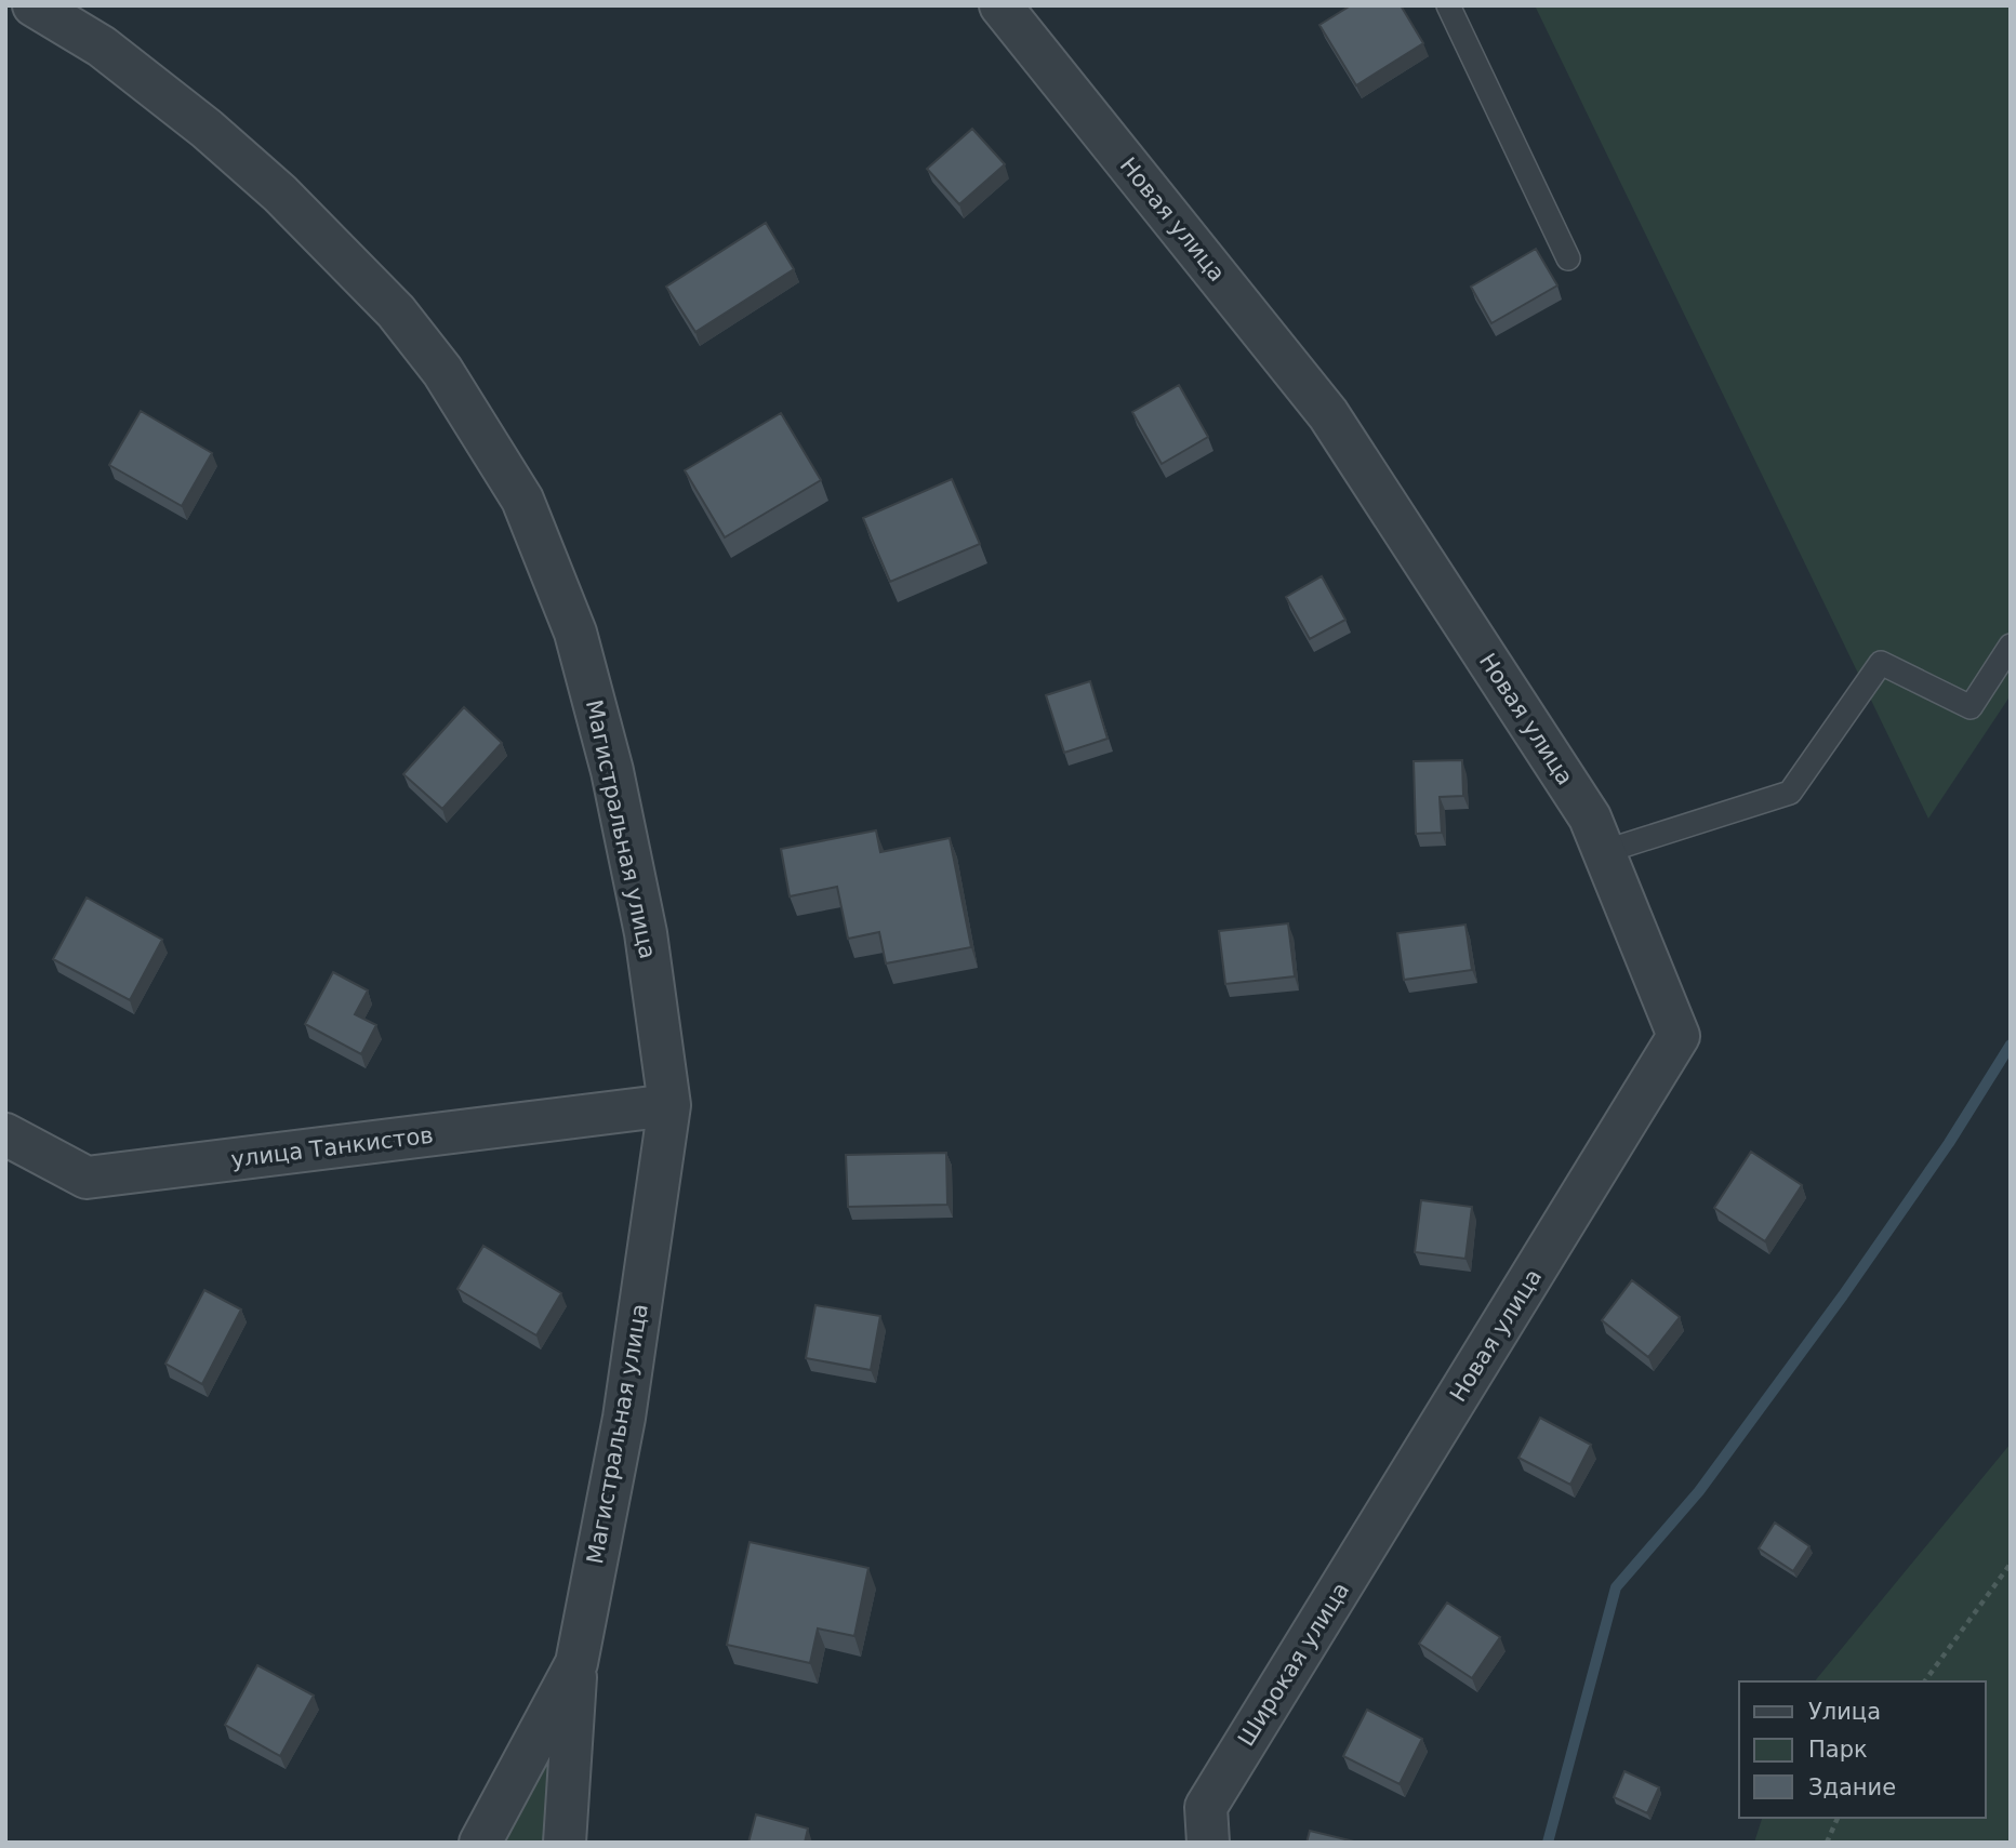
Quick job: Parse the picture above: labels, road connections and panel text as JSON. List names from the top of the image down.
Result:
{
  "streets": {
    "street": [
      "Новая улица",
      "Магистральная улица",
      "улица Танкистов",
      "Широкая улица"
    ]
  },
  "crossings": [
    ["Новая улица", "Широкая улица"],
    ["Магистральная улица", "улица Танкистов"]
  ],
  "legend": ["Улица", "Парк", "Здание"]
}
